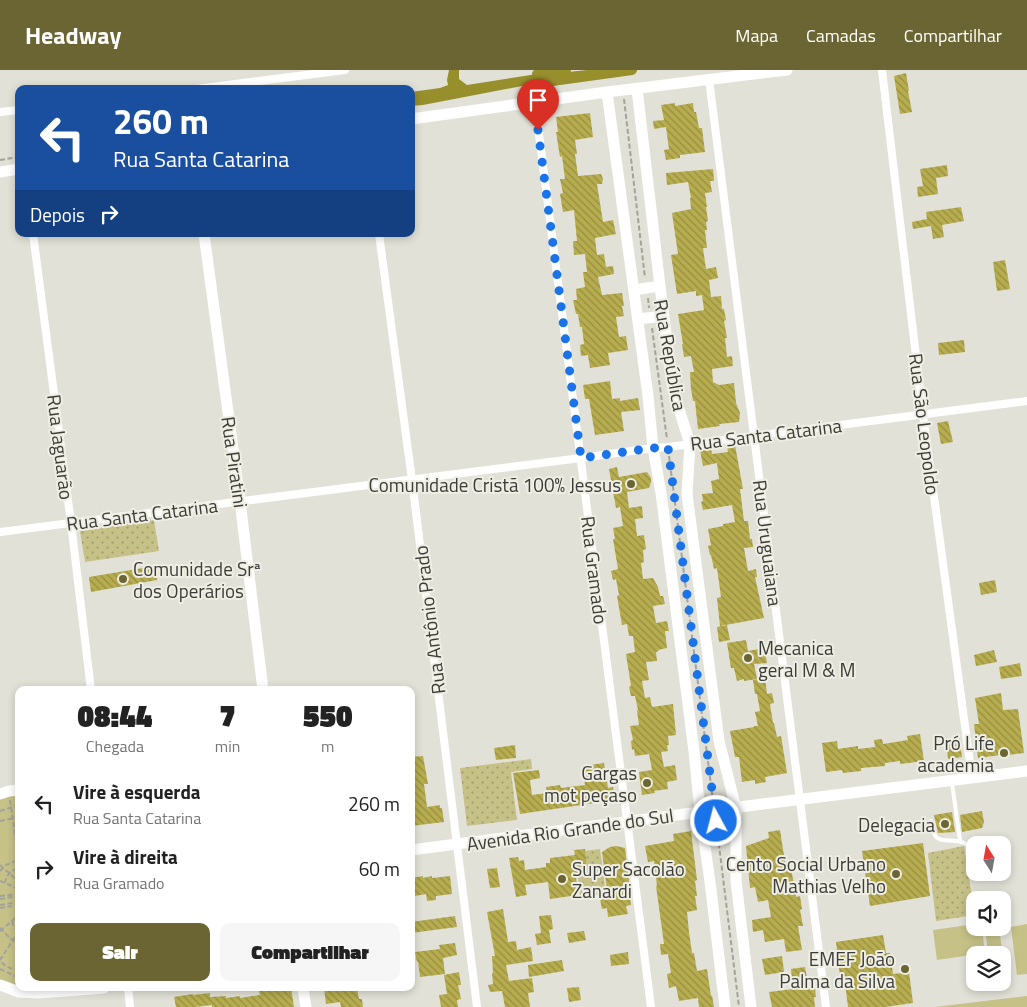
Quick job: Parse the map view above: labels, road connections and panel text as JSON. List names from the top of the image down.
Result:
{
  "streets": {
    "street": [
      "Rua República",
      "Rua São Leopoldo",
      "Rua Santa Catarina",
      "Rua Jaguarão",
      "Rua Piratini",
      "Rua Uruguaiana",
      "Rua Gramado",
      "Rua Antônio Prado",
      "Avenida Rio Grande do Sul"
    ]
  },
  "crossings": [
    ["Rua República", "Rua Santa Catarina"],
    ["Rua República", "Avenida Rio Grande do Sul"],
    ["Rua São Leopoldo", "Rua Santa Catarina"],
    ["Rua São Leopoldo", "Avenida Rio Grande do Sul"],
    ["Rua Santa Catarina", "Rua Jaguarão"],
    ["Rua Santa Catarina", "Rua Piratini"],
    ["Rua Santa Catarina", "Rua Uruguaiana"],
    ["Rua Santa Catarina", "Rua Gramado"],
    ["Rua Santa Catarina", "Rua Antônio Prado"],
    ["Rua Uruguaiana", "Avenida Rio Grande do Sul"],
    ["Rua Gramado", "Avenida Rio Grande do Sul"],
    ["Rua Antônio Prado", "Avenida Rio Grande do Sul"]
  ],
  "places": [
    "Comunidade Cristã 100% Jessus",
    "Comunidade Srª dos Operários",
    "Mecanica geral M & M",
    "Pró Life academia",
    "Gargas mot peçaso",
    "Delegacia",
    "Cento Social Urbano Mathias Velho",
    "Super Sacolão Zanardi",
    "EMEF João Palma da Silva"
  ],
  "north": "top",
  "page": {
    "header": "Headway",
    "nav": ["Mapa", "Camadas", "Compartilhar"],
    "turn": ["260 m", "Rua Santa Catarina"],
    "then": "Depois",
    "eta": [
      "08:44",
      "Chegada",
      "7",
      "min",
      "550",
      "m"
    ],
    "list": [
      {
        "name": "Vire à esquerda",
        "note": "Rua Santa Catarina",
        "value": "260 m"
      },
      {
        "name": "Vire à direita",
        "note": "Rua Gramado",
        "value": "60 m"
      }
    ],
    "buttons": ["Sair", "Compartilhar"]
  }
}
